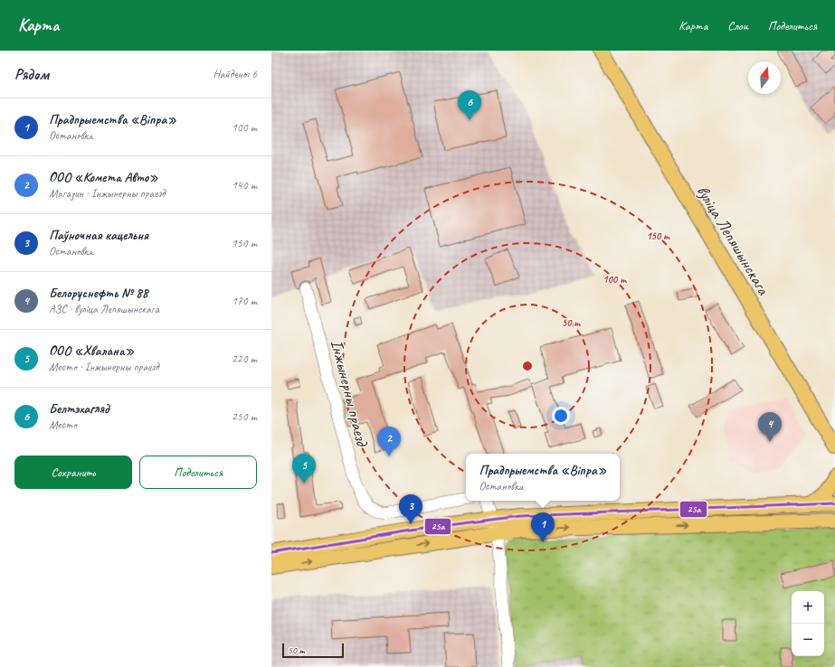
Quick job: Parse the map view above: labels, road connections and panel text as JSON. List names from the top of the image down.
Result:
{
  "streets": {
    "main road": ["вуліца Лепяшынскага"],
    "street": ["Інжынерны праезд"]
  },
  "lines": ["transit line 25а"],
  "scale_bar": "50 m",
  "north": "top",
  "page": {
    "header": "Карта",
    "nav": ["Карта", "Слои", "Поделиться"],
    "heading": ["Рядом", "Найдено: 6"],
    "pins": [
      "6",
      "4",
      "2",
      "5",
      "3",
      "1"
    ],
    "list": [
      {
        "mark": "1",
        "name": "Прадпрыемства «Віпра»",
        "note": "Остановка",
        "value": "100 m"
      },
      {
        "mark": "2",
        "name": "ООО «Комета Авто»",
        "note": "Магазин · Інжынерны праезд",
        "value": "140 m"
      },
      {
        "mark": "3",
        "name": "Паўночная кацельня",
        "note": "Остановка",
        "value": "150 m"
      },
      {
        "mark": "4",
        "name": "Белоруснефть № 88",
        "note": "АЗС · вуліца Лепяшынскага",
        "value": "170 m"
      },
      {
        "mark": "5",
        "name": "ООО «Хвалана»",
        "note": "Место · Інжынерны праезд",
        "value": "220 m"
      },
      {
        "mark": "6",
        "name": "Белтэхагляд",
        "note": "Место",
        "value": "250 m"
      }
    ],
    "buttons": ["Сохранить", "Поделиться"],
    "popup": ["Прадпрыемства «Віпра»", "Остановка"],
    "map_buttons": ["+", "−"],
    "scale": "50 m"
  },
  "rings": ["150 m", "100 m", "50 m"]
}
